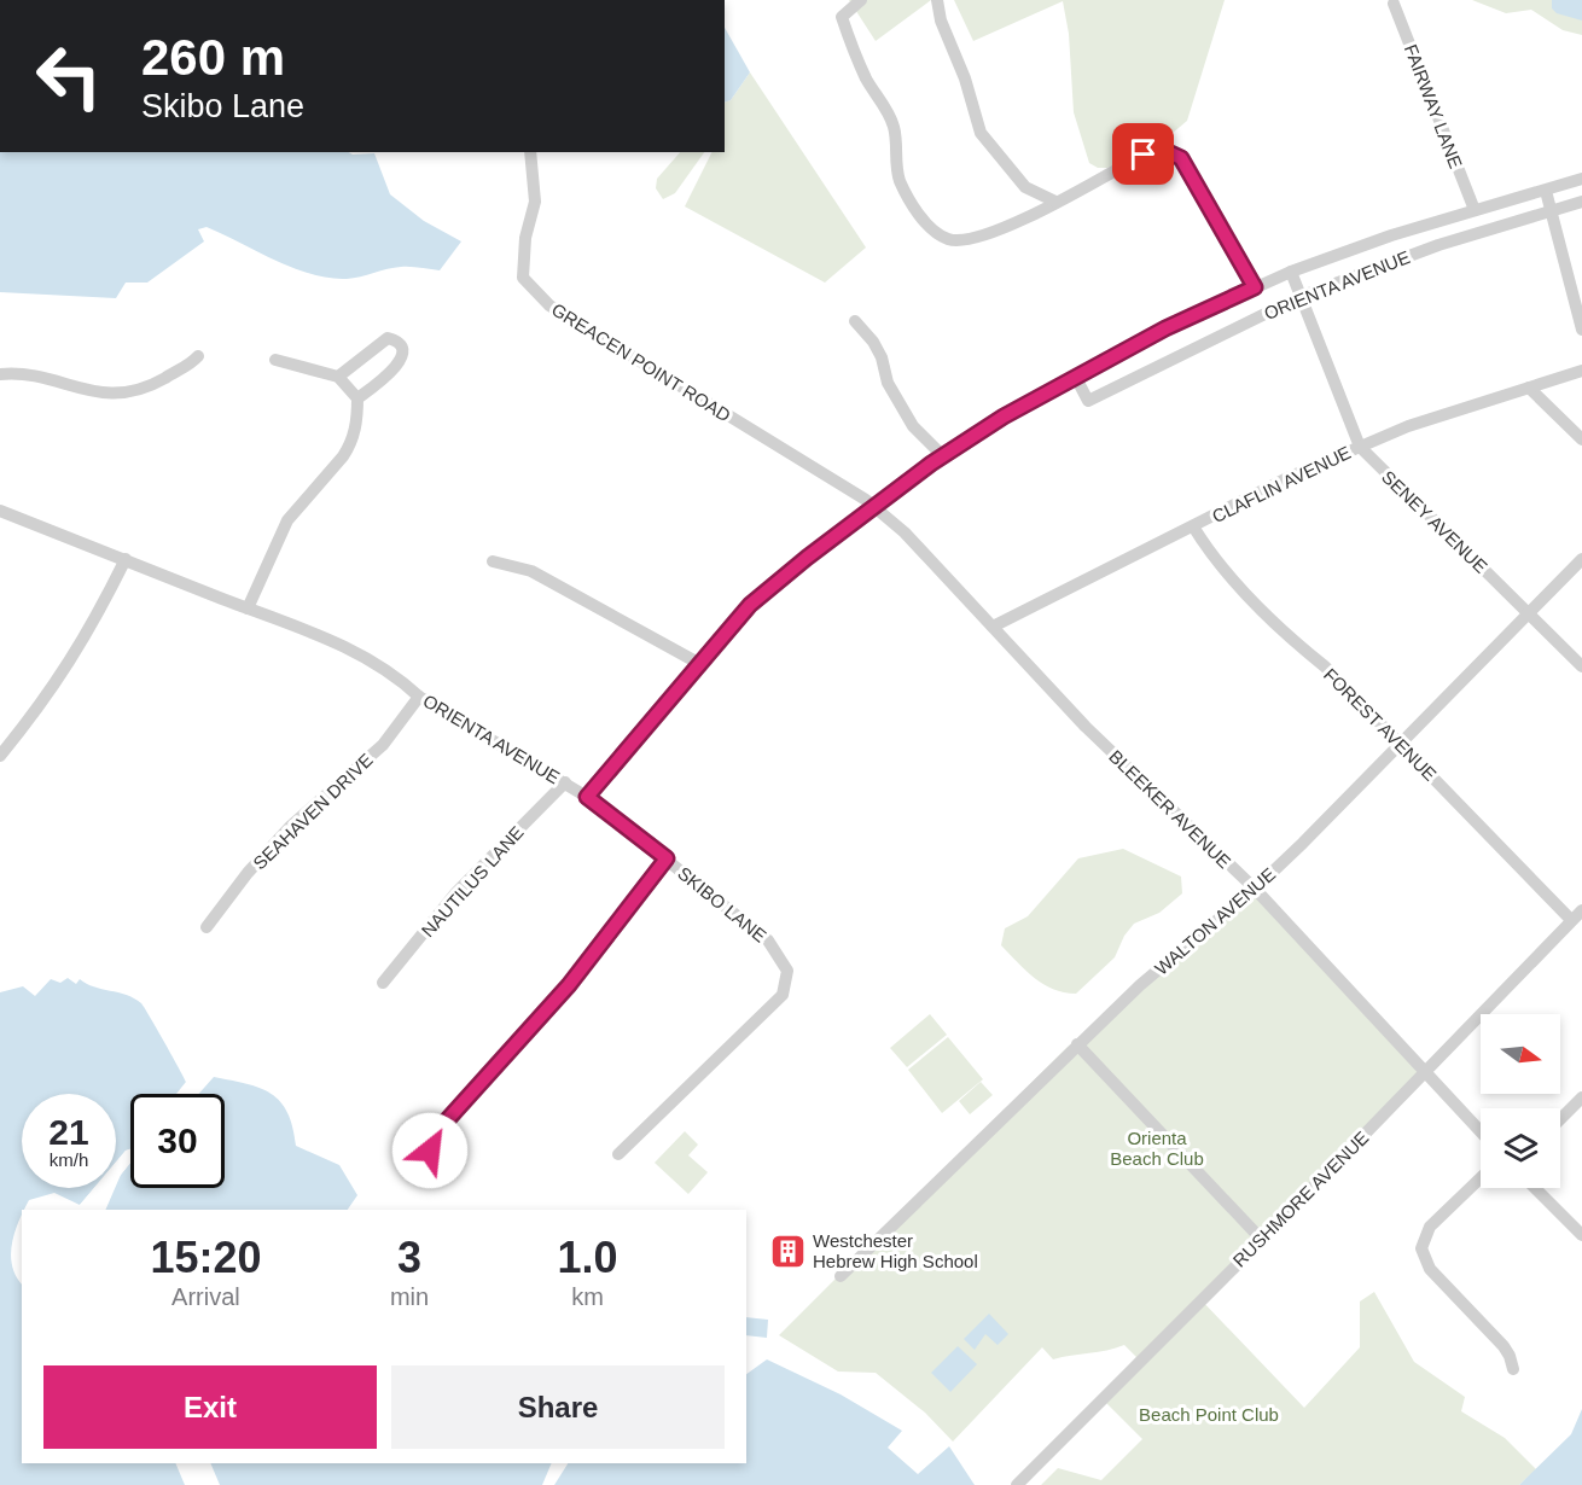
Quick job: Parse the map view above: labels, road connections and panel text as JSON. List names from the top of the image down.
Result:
{
  "streets": {
    "street": [
      "FAIRWAY LANE",
      "ORIENTA AVENUE",
      "GREACEN POINT ROAD",
      "CLAFLIN AVENUE",
      "SENEY AVENUE",
      "FOREST AVENUE",
      "BLEEKER AVENUE",
      "SEAHAVEN DRIVE",
      "NAUTILUS LANE",
      "SKIBO LANE",
      "WALTON AVENUE",
      "RUSHMORE AVENUE"
    ]
  },
  "crossings": [
    ["FAIRWAY LANE", "ORIENTA AVENUE"],
    ["ORIENTA AVENUE", "GREACEN POINT ROAD"],
    ["ORIENTA AVENUE", "SENEY AVENUE"],
    ["ORIENTA AVENUE", "BLEEKER AVENUE"],
    ["ORIENTA AVENUE", "SEAHAVEN DRIVE"],
    ["ORIENTA AVENUE", "NAUTILUS LANE"],
    ["ORIENTA AVENUE", "SKIBO LANE"],
    ["GREACEN POINT ROAD", "BLEEKER AVENUE"],
    ["CLAFLIN AVENUE", "SENEY AVENUE"],
    ["CLAFLIN AVENUE", "FOREST AVENUE"],
    ["CLAFLIN AVENUE", "BLEEKER AVENUE"],
    ["SENEY AVENUE", "WALTON AVENUE"],
    ["FOREST AVENUE", "WALTON AVENUE"],
    ["FOREST AVENUE", "RUSHMORE AVENUE"],
    ["BLEEKER AVENUE", "WALTON AVENUE"],
    ["BLEEKER AVENUE", "RUSHMORE AVENUE"]
  ],
  "parks": ["Orienta Beach Club", "Beach Point Club"],
  "places": {
    "building": ["Westchester Hebrew High School"]
  },
  "north": "right",
  "page": {
    "turn": ["260 m", "Skibo Lane"],
    "speed": "21 km/h",
    "limit": "30",
    "eta": [
      "15:20",
      "Arrival",
      "3",
      "min",
      "1.0",
      "km"
    ],
    "buttons": ["Exit", "Share"]
  }
}
